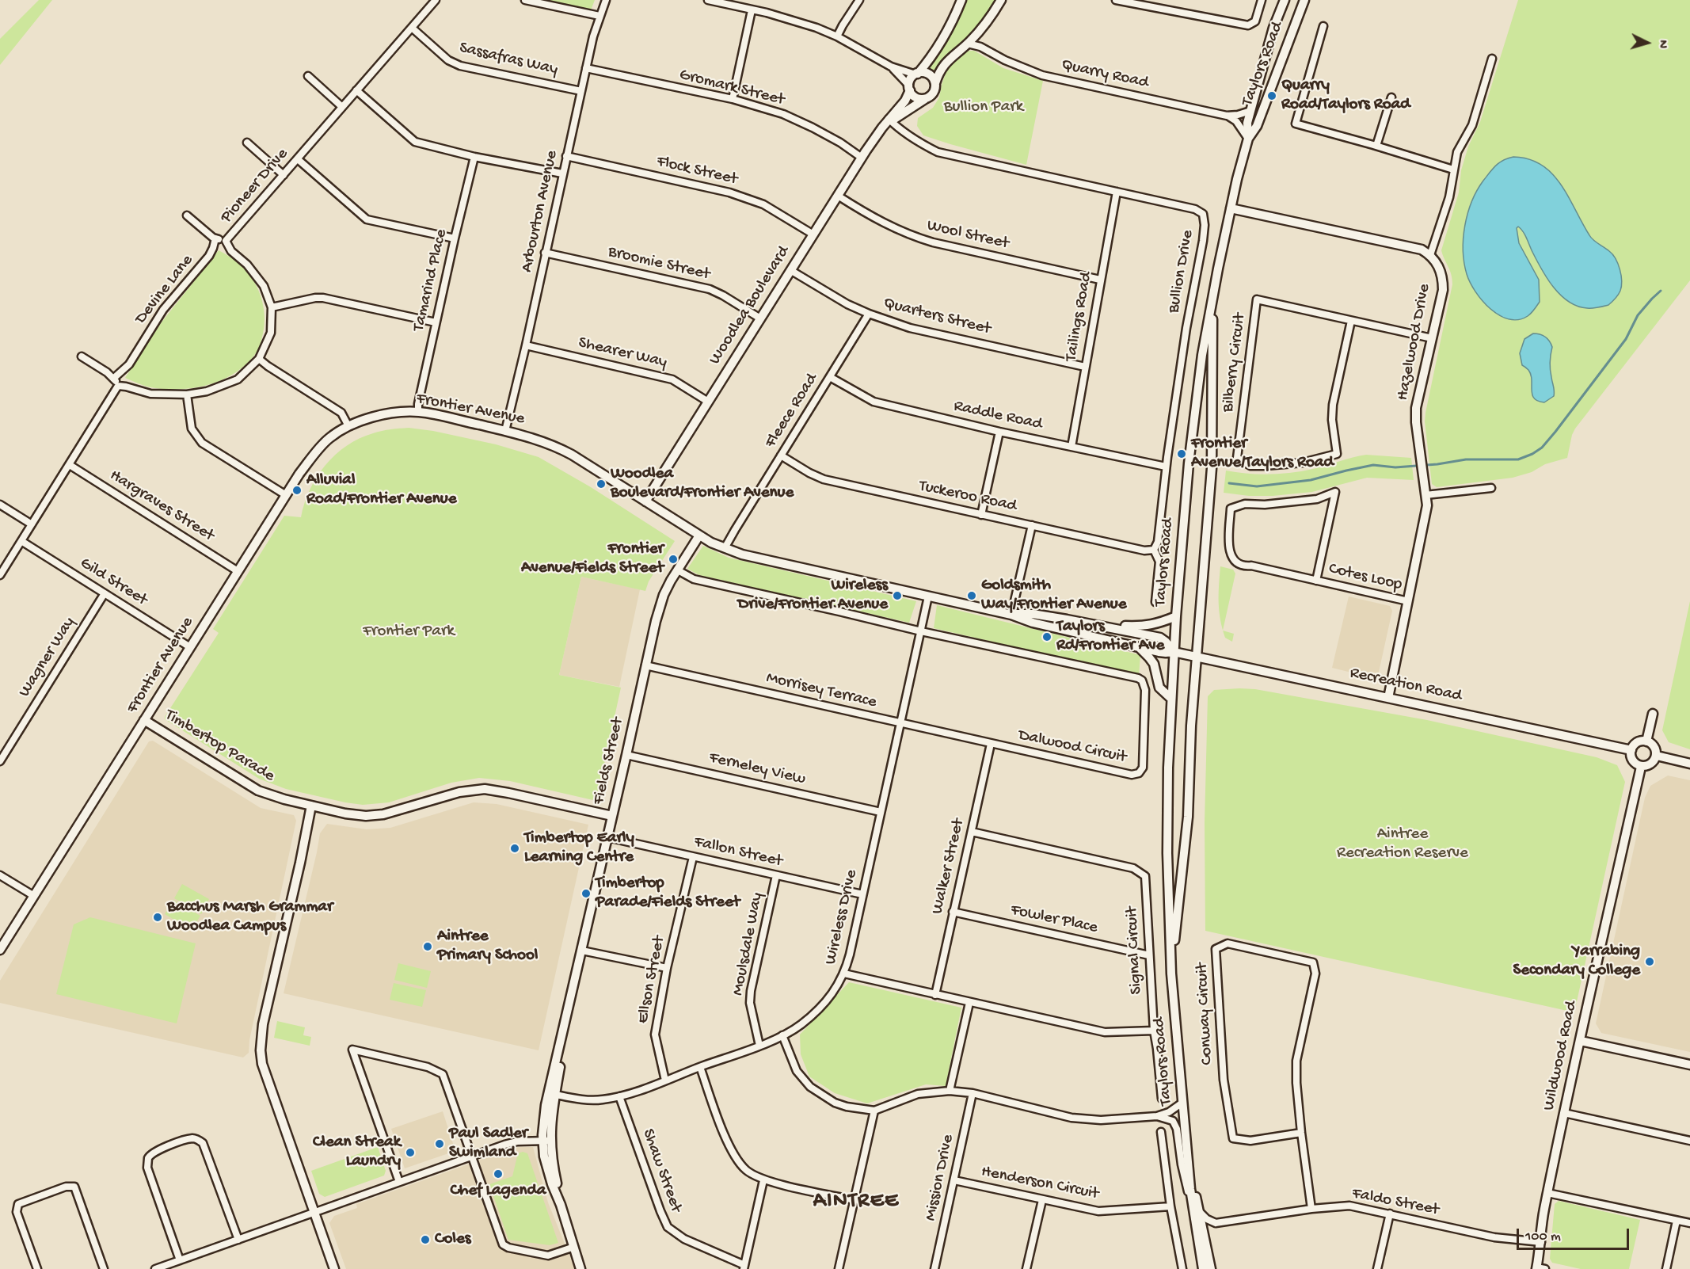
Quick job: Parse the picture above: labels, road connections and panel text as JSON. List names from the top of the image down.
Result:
{
  "streets": {
    "street": [
      "Sassafras Way",
      "Taylors Road",
      "Quarry Road",
      "Gromark Street",
      "Flock Street",
      "Pioneer Drive",
      "Arbourton Avenue",
      "Wool Street",
      "Broomie Street",
      "Bullion Drive",
      "Tamarind Place",
      "Devine Lane",
      "Woodlea Boulevard",
      "Quarters Street",
      "Tailings Road",
      "Hazelwood Drive",
      "Shearer Way",
      "Bilberry Circuit",
      "Frontier Avenue",
      "Fleece Road",
      "Raddle Road",
      "Tuckeroo Road",
      "Hargraves Street",
      "Cotes Loop",
      "Gild Street",
      "Wagner Way",
      "Recreation Road",
      "Morrisey Terrace",
      "Timbertop Parade",
      "Dalwood Circuit",
      "Fields Street",
      "Ferneley View",
      "Fallon Street",
      "Walker Street",
      "Wireless Drive",
      "Fowler Place",
      "Moulsdale Way",
      "Signal Circuit",
      "Ellson Street",
      "Conway Circuit",
      "Wildwood Road",
      "Shaw Street",
      "Mission Drive",
      "Henderson Circuit",
      "Faldo Street"
    ]
  },
  "crossings": [
    ["Sassafras Way", "Pioneer Drive"],
    ["Sassafras Way", "Arbourton Avenue"],
    ["Taylors Road", "Quarry Road"],
    ["Taylors Road", "Frontier Avenue"],
    ["Taylors Road", "Recreation Road"],
    ["Gromark Street", "Arbourton Avenue"],
    ["Gromark Street", "Woodlea Boulevard"],
    ["Flock Street", "Arbourton Avenue"],
    ["Flock Street", "Woodlea Boulevard"],
    ["Arbourton Avenue", "Broomie Street"],
    ["Arbourton Avenue", "Shearer Way"],
    ["Arbourton Avenue", "Frontier Avenue"],
    ["Wool Street", "Woodlea Boulevard"],
    ["Wool Street", "Tailings Road"],
    ["Broomie Street", "Woodlea Boulevard"],
    ["Bullion Drive", "Woodlea Boulevard"],
    ["Bullion Drive", "Tailings Road"],
    ["Bullion Drive", "Raddle Road"],
    ["Bullion Drive", "Tuckeroo Road"],
    ["Tamarind Place", "Frontier Avenue"],
    ["Woodlea Boulevard", "Quarters Street"],
    ["Woodlea Boulevard", "Shearer Way"],
    ["Woodlea Boulevard", "Frontier Avenue"],
    ["Quarters Street", "Tailings Road"],
    ["Quarters Street", "Fleece Road"],
    ["Tailings Road", "Raddle Road"],
    ["Hazelwood Drive", "Bilberry Circuit"],
    ["Hazelwood Drive", "Cotes Loop"],
    ["Hazelwood Drive", "Recreation Road"],
    ["Frontier Avenue", "Fleece Road"],
    ["Frontier Avenue", "Hargraves Street"],
    ["Frontier Avenue", "Gild Street"],
    ["Frontier Avenue", "Recreation Road"],
    ["Frontier Avenue", "Timbertop Parade"],
    ["Frontier Avenue", "Fields Street"],
    ["Frontier Avenue", "Wireless Drive"],
    ["Fleece Road", "Raddle Road"],
    ["Fleece Road", "Tuckeroo Road"],
    ["Gild Street", "Wagner Way"],
    ["Recreation Road", "Wildwood Road"],
    ["Morrisey Terrace", "Dalwood Circuit"],
    ["Morrisey Terrace", "Fields Street"],
    ["Morrisey Terrace", "Walker Street"],
    ["Morrisey Terrace", "Wireless Drive"],
    ["Timbertop Parade", "Fields Street"],
    ["Dalwood Circuit", "Walker Street"],
    ["Dalwood Circuit", "Wireless Drive"],
    ["Fields Street", "Ferneley View"],
    ["Fields Street", "Fallon Street"],
    ["Fields Street", "Wireless Drive"],
    ["Ferneley View", "Wireless Drive"],
    ["Fallon Street", "Wireless Drive"],
    ["Fallon Street", "Moulsdale Way"],
    ["Fallon Street", "Ellson Street"],
    ["Walker Street", "Fowler Place"],
    ["Walker Street", "Signal Circuit"],
    ["Wireless Drive", "Moulsdale Way"],
    ["Wireless Drive", "Ellson Street"],
    ["Wireless Drive", "Shaw Street"],
    ["Fowler Place", "Signal Circuit"],
    ["Conway Circuit", "Faldo Street"],
    ["Wildwood Road", "Faldo Street"],
    ["Mission Drive", "Henderson Circuit"]
  ],
  "districts": ["AINTREE"],
  "parks": ["Bullion Park", "Frontier Park", "Aintree Recreation Reserve"],
  "places": [
    "Quarry Road/Taylors Road",
    "Frontier Avenue/Taylors Road",
    "Woodlea Boulevard/Frontier Avenue",
    "Alluvial Road/Frontier Avenue",
    "Frontier Avenue/Fields Street",
    "Wireless Drive/Frontier Avenue",
    "Goldsmith Way/Frontier Avenue",
    "Taylors Rd/Frontier Ave",
    "Timbertop Early Learning Centre",
    "Timbertop Parade/Fields Street",
    "Bacchus Marsh Grammar Woodlea Campus",
    "Aintree Primary School",
    "Yarrabing Secondary College",
    "Paul Sadler Swimland",
    "Clean Streak Laundry",
    "Chef Lagenda",
    "Coles"
  ],
  "scale_bar": "100 m",
  "north": "right"
}
